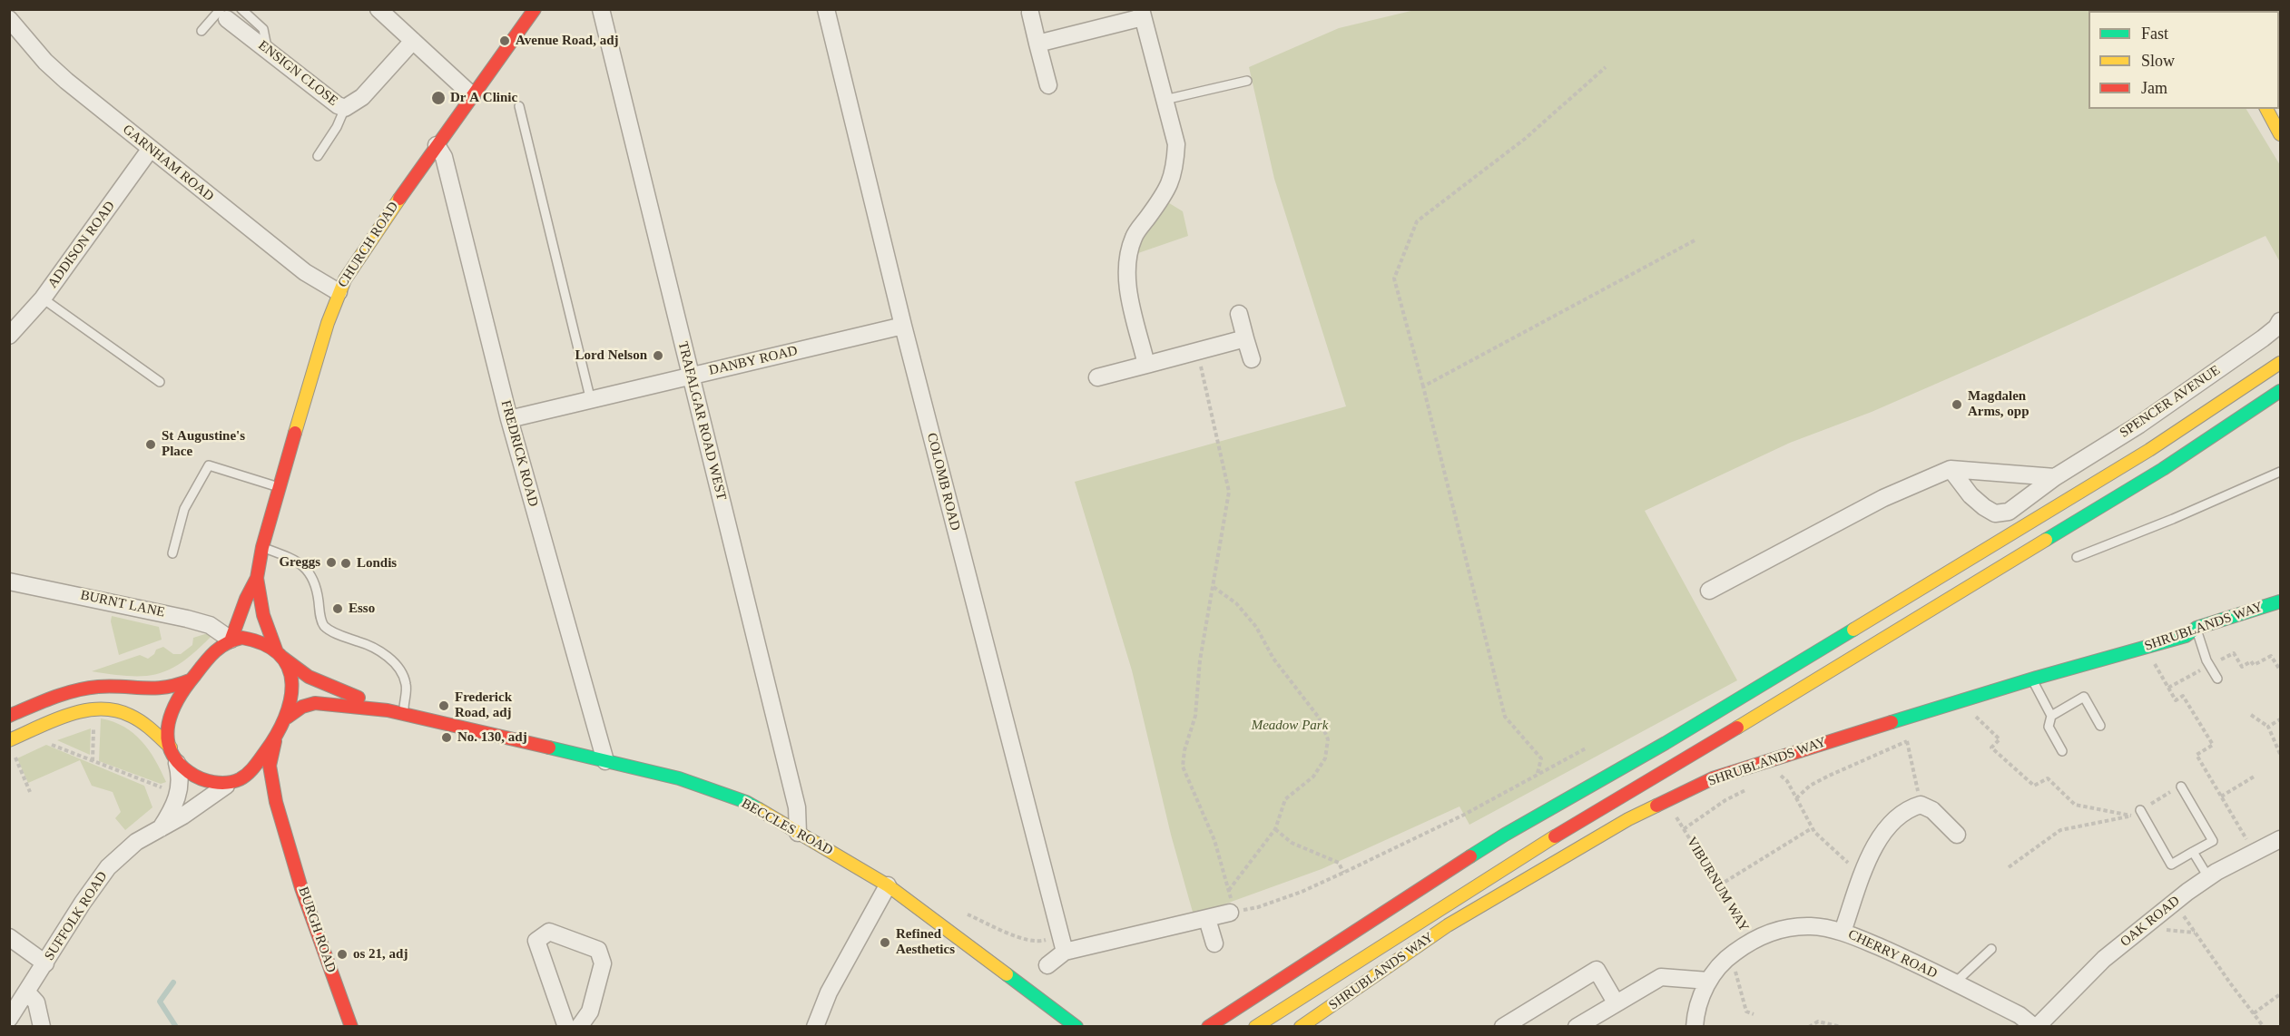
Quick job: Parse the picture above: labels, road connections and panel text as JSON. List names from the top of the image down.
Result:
{
  "streets": {
    "main road": [
      "CHURCH ROAD",
      "SHRUBLANDS WAY",
      "BECCLES ROAD",
      "BURGH ROAD"
    ],
    "street": [
      "ENSIGN CLOSE",
      "GARNHAM ROAD",
      "ADDISON ROAD",
      "DANBY ROAD",
      "SPENCER AVENUE",
      "TRAFALGAR ROAD WEST",
      "FREDRICK ROAD",
      "COLOMB ROAD",
      "BURNT LANE",
      "SUFFOLK ROAD",
      "OAK ROAD",
      "CHERRY ROAD"
    ],
    "path": ["VIBURNUM WAY"]
  },
  "crossings": [
    ["GARNHAM ROAD", "ADDISON ROAD"],
    ["GARNHAM ROAD", "CHURCH ROAD"],
    ["CHURCH ROAD", "FREDRICK ROAD"],
    ["DANBY ROAD", "TRAFALGAR ROAD WEST"],
    ["DANBY ROAD", "FREDRICK ROAD"],
    ["DANBY ROAD", "COLOMB ROAD"],
    ["TRAFALGAR ROAD WEST", "BECCLES ROAD"],
    ["FREDRICK ROAD", "BECCLES ROAD"],
    ["BURNT LANE", "BECCLES ROAD"],
    ["BURNT LANE", "SUFFOLK ROAD"],
    ["BURNT LANE", "BURGH ROAD"],
    ["BECCLES ROAD", "SUFFOLK ROAD"],
    ["BECCLES ROAD", "BURGH ROAD"],
    ["VIBURNUM WAY", "CHERRY ROAD"],
    ["SUFFOLK ROAD", "BURGH ROAD"],
    ["OAK ROAD", "CHERRY ROAD"]
  ],
  "parks": ["Meadow Park"],
  "places": [
    "Avenue Road, adj",
    "Dr A Clinic",
    "Lord Nelson",
    "Magdalen Arms, opp",
    "St Augustine's Place",
    "Greggs",
    "Londis",
    "Esso",
    "Frederick Road, adj",
    "No. 130, adj",
    "Refined Aesthetics",
    "os 21, adj"
  ],
  "legend": ["Fast", "Slow", "Jam"]
}
